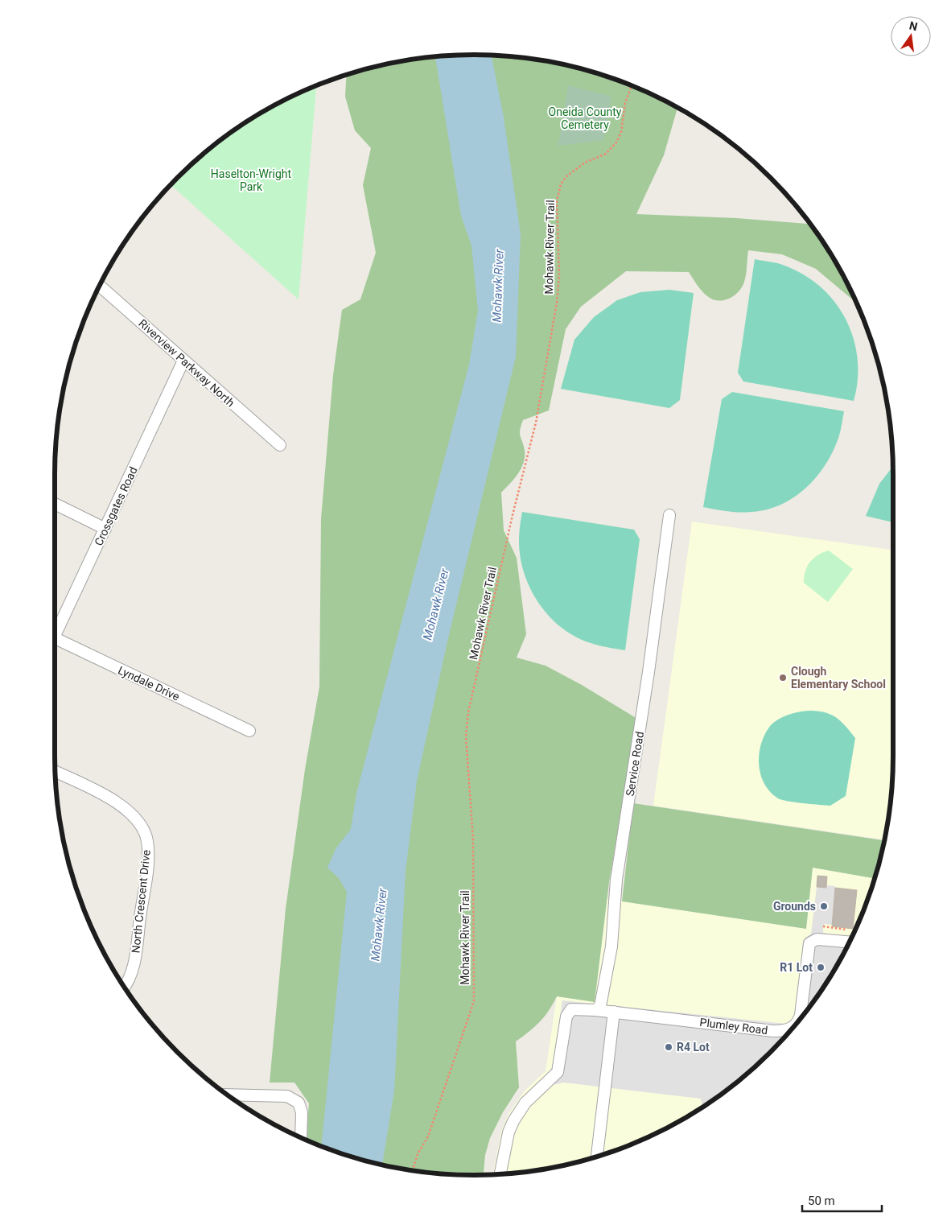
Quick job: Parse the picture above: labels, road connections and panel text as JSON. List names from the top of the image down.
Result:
{
  "streets": {
    "street": [
      "Riverview Parkway North",
      "Crossgates Road",
      "Lyndale Drive",
      "Service Road",
      "North Crescent Drive",
      "Plumley Road"
    ],
    "path": ["Mohawk River Trail"]
  },
  "crossings": [
    ["Riverview Parkway North", "Crossgates Road"],
    ["Service Road", "Plumley Road"]
  ],
  "water": ["Mohawk River"],
  "parks": ["Oneida County Cemetery", "Haselton-Wright Park"],
  "places": [
    "Clough Elementary School",
    "Grounds",
    "R1 Lot",
    "R4 Lot"
  ],
  "scale_bar": "50 m",
  "north": "top"
}
